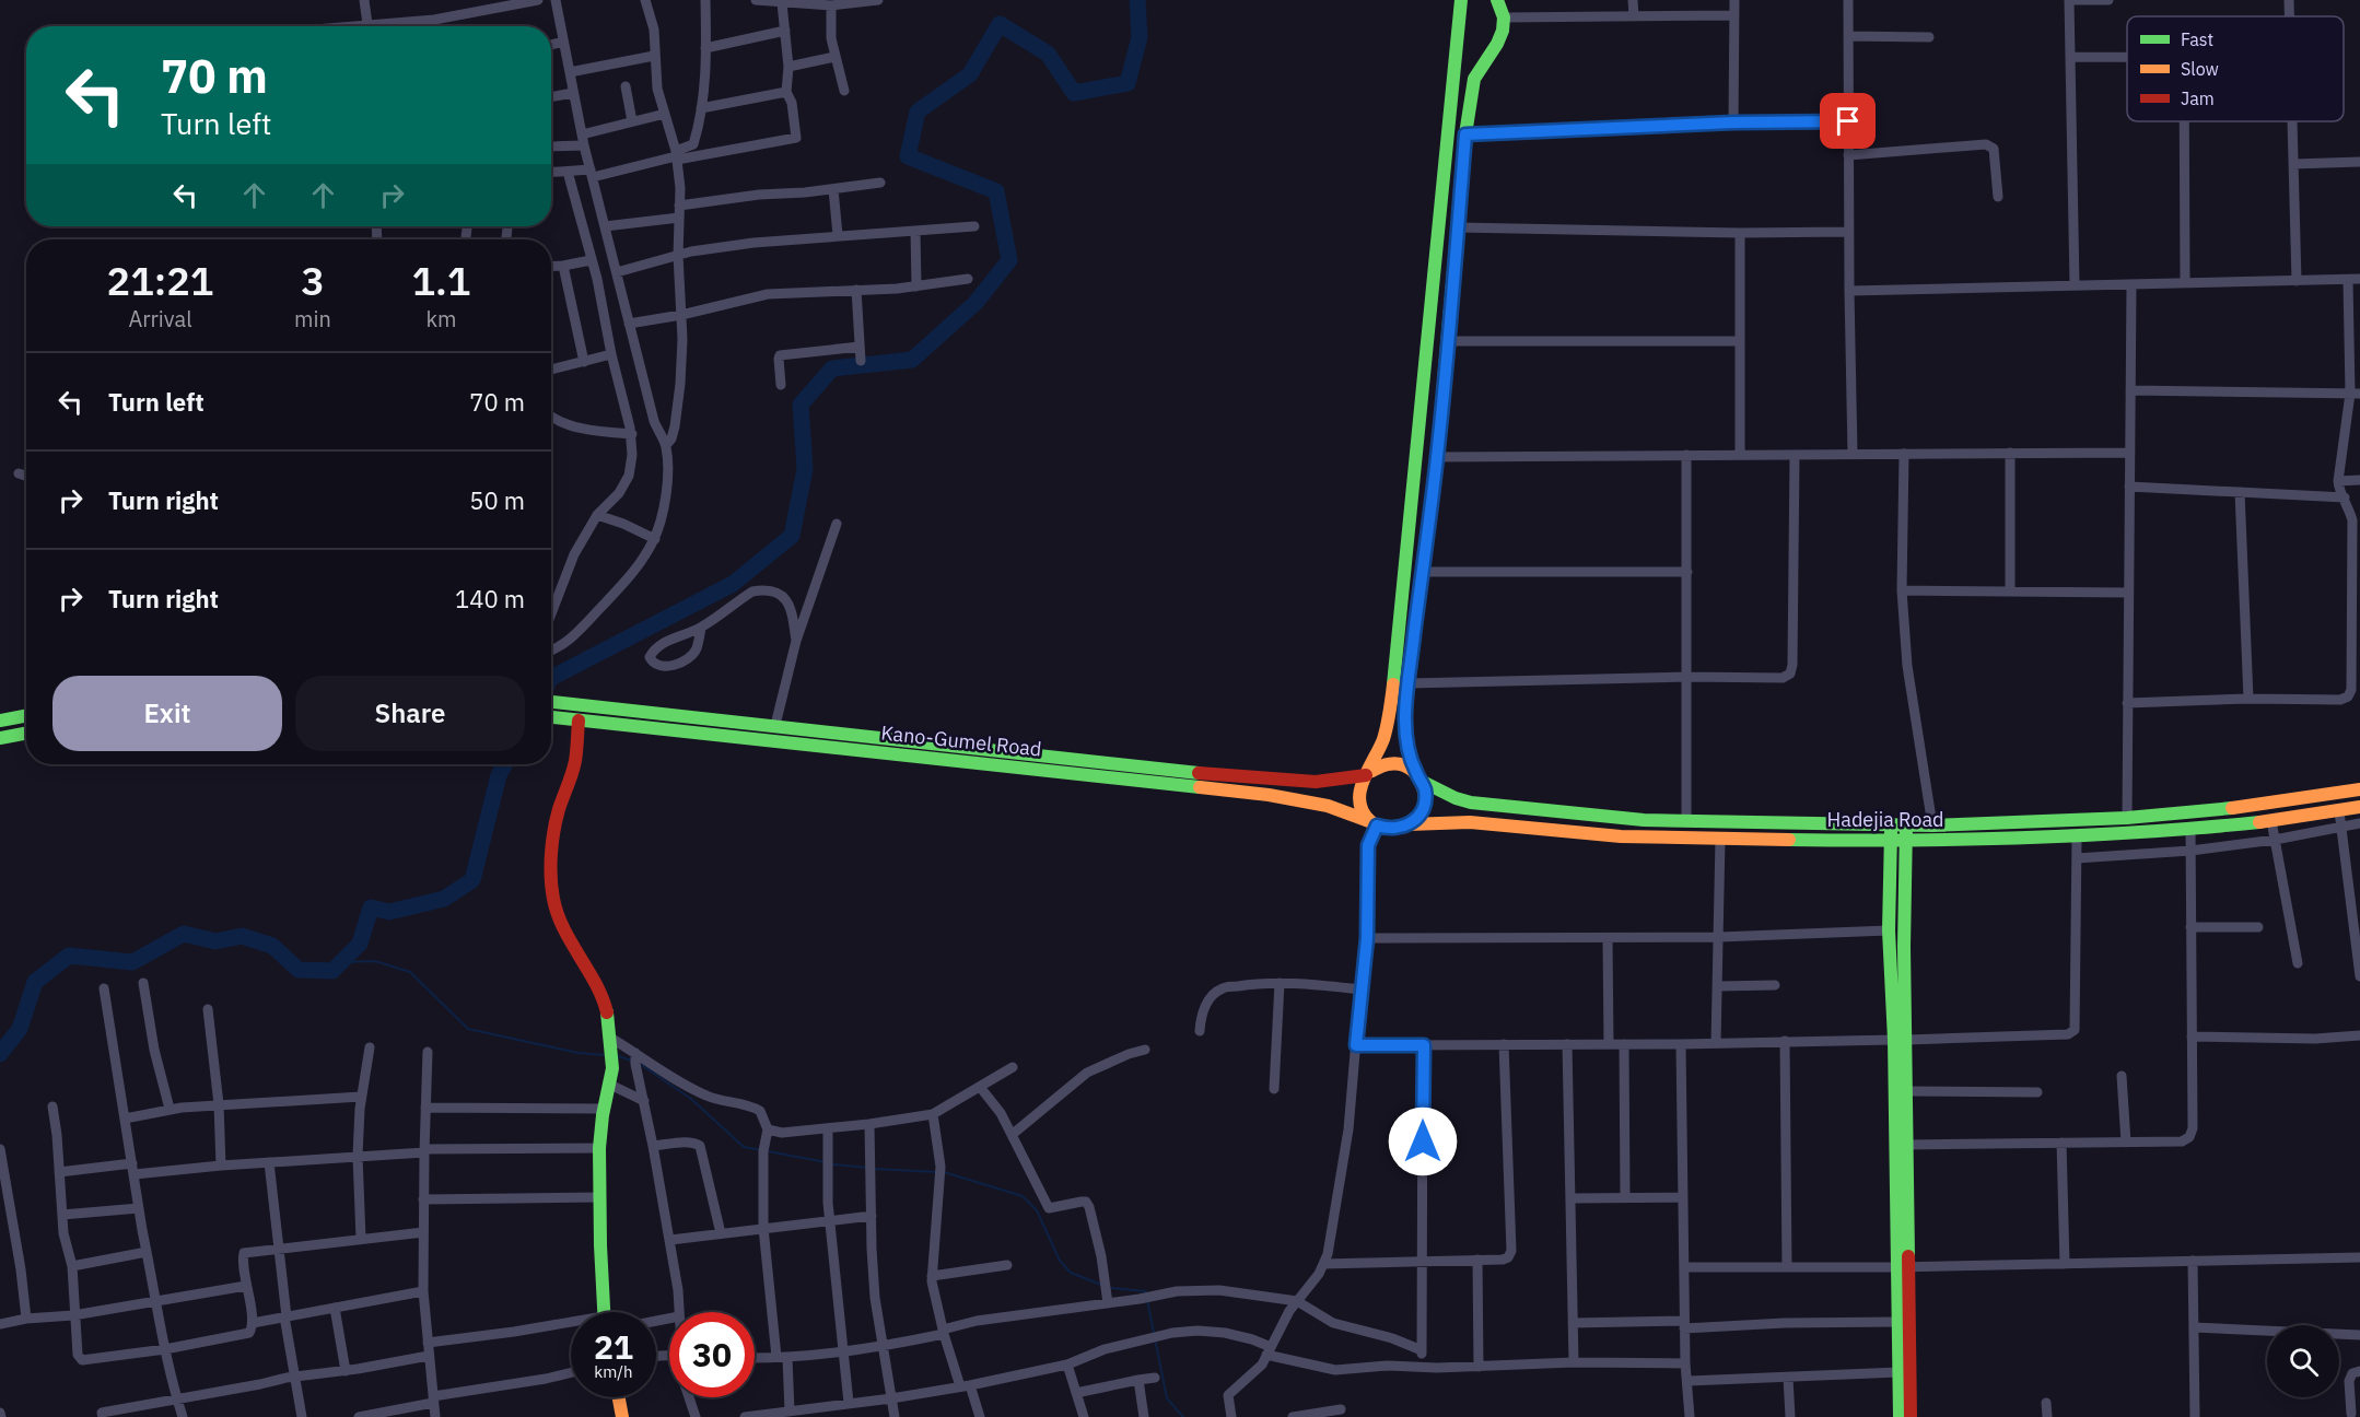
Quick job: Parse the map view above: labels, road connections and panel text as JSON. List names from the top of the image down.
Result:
{
  "streets": {
    "main road": ["Kano-Gumel Road", "Hadejia Road"]
  },
  "crossings": [
    ["Kano-Gumel Road", "Hadejia Road"]
  ],
  "legend": ["Fast", "Slow", "Jam"],
  "page": {
    "turn": ["70 m", "Turn left"],
    "eta": [
      "21:21",
      "Arrival",
      "3",
      "min",
      "1.1",
      "km"
    ],
    "list": [
      {
        "name": "Turn left",
        "value": "70 m"
      },
      {
        "name": "Turn right",
        "value": "50 m"
      },
      {
        "name": "Turn right",
        "value": "140 m"
      }
    ],
    "buttons": ["Exit", "Share"],
    "speed": "21 km/h",
    "limit": "30"
  }
}
